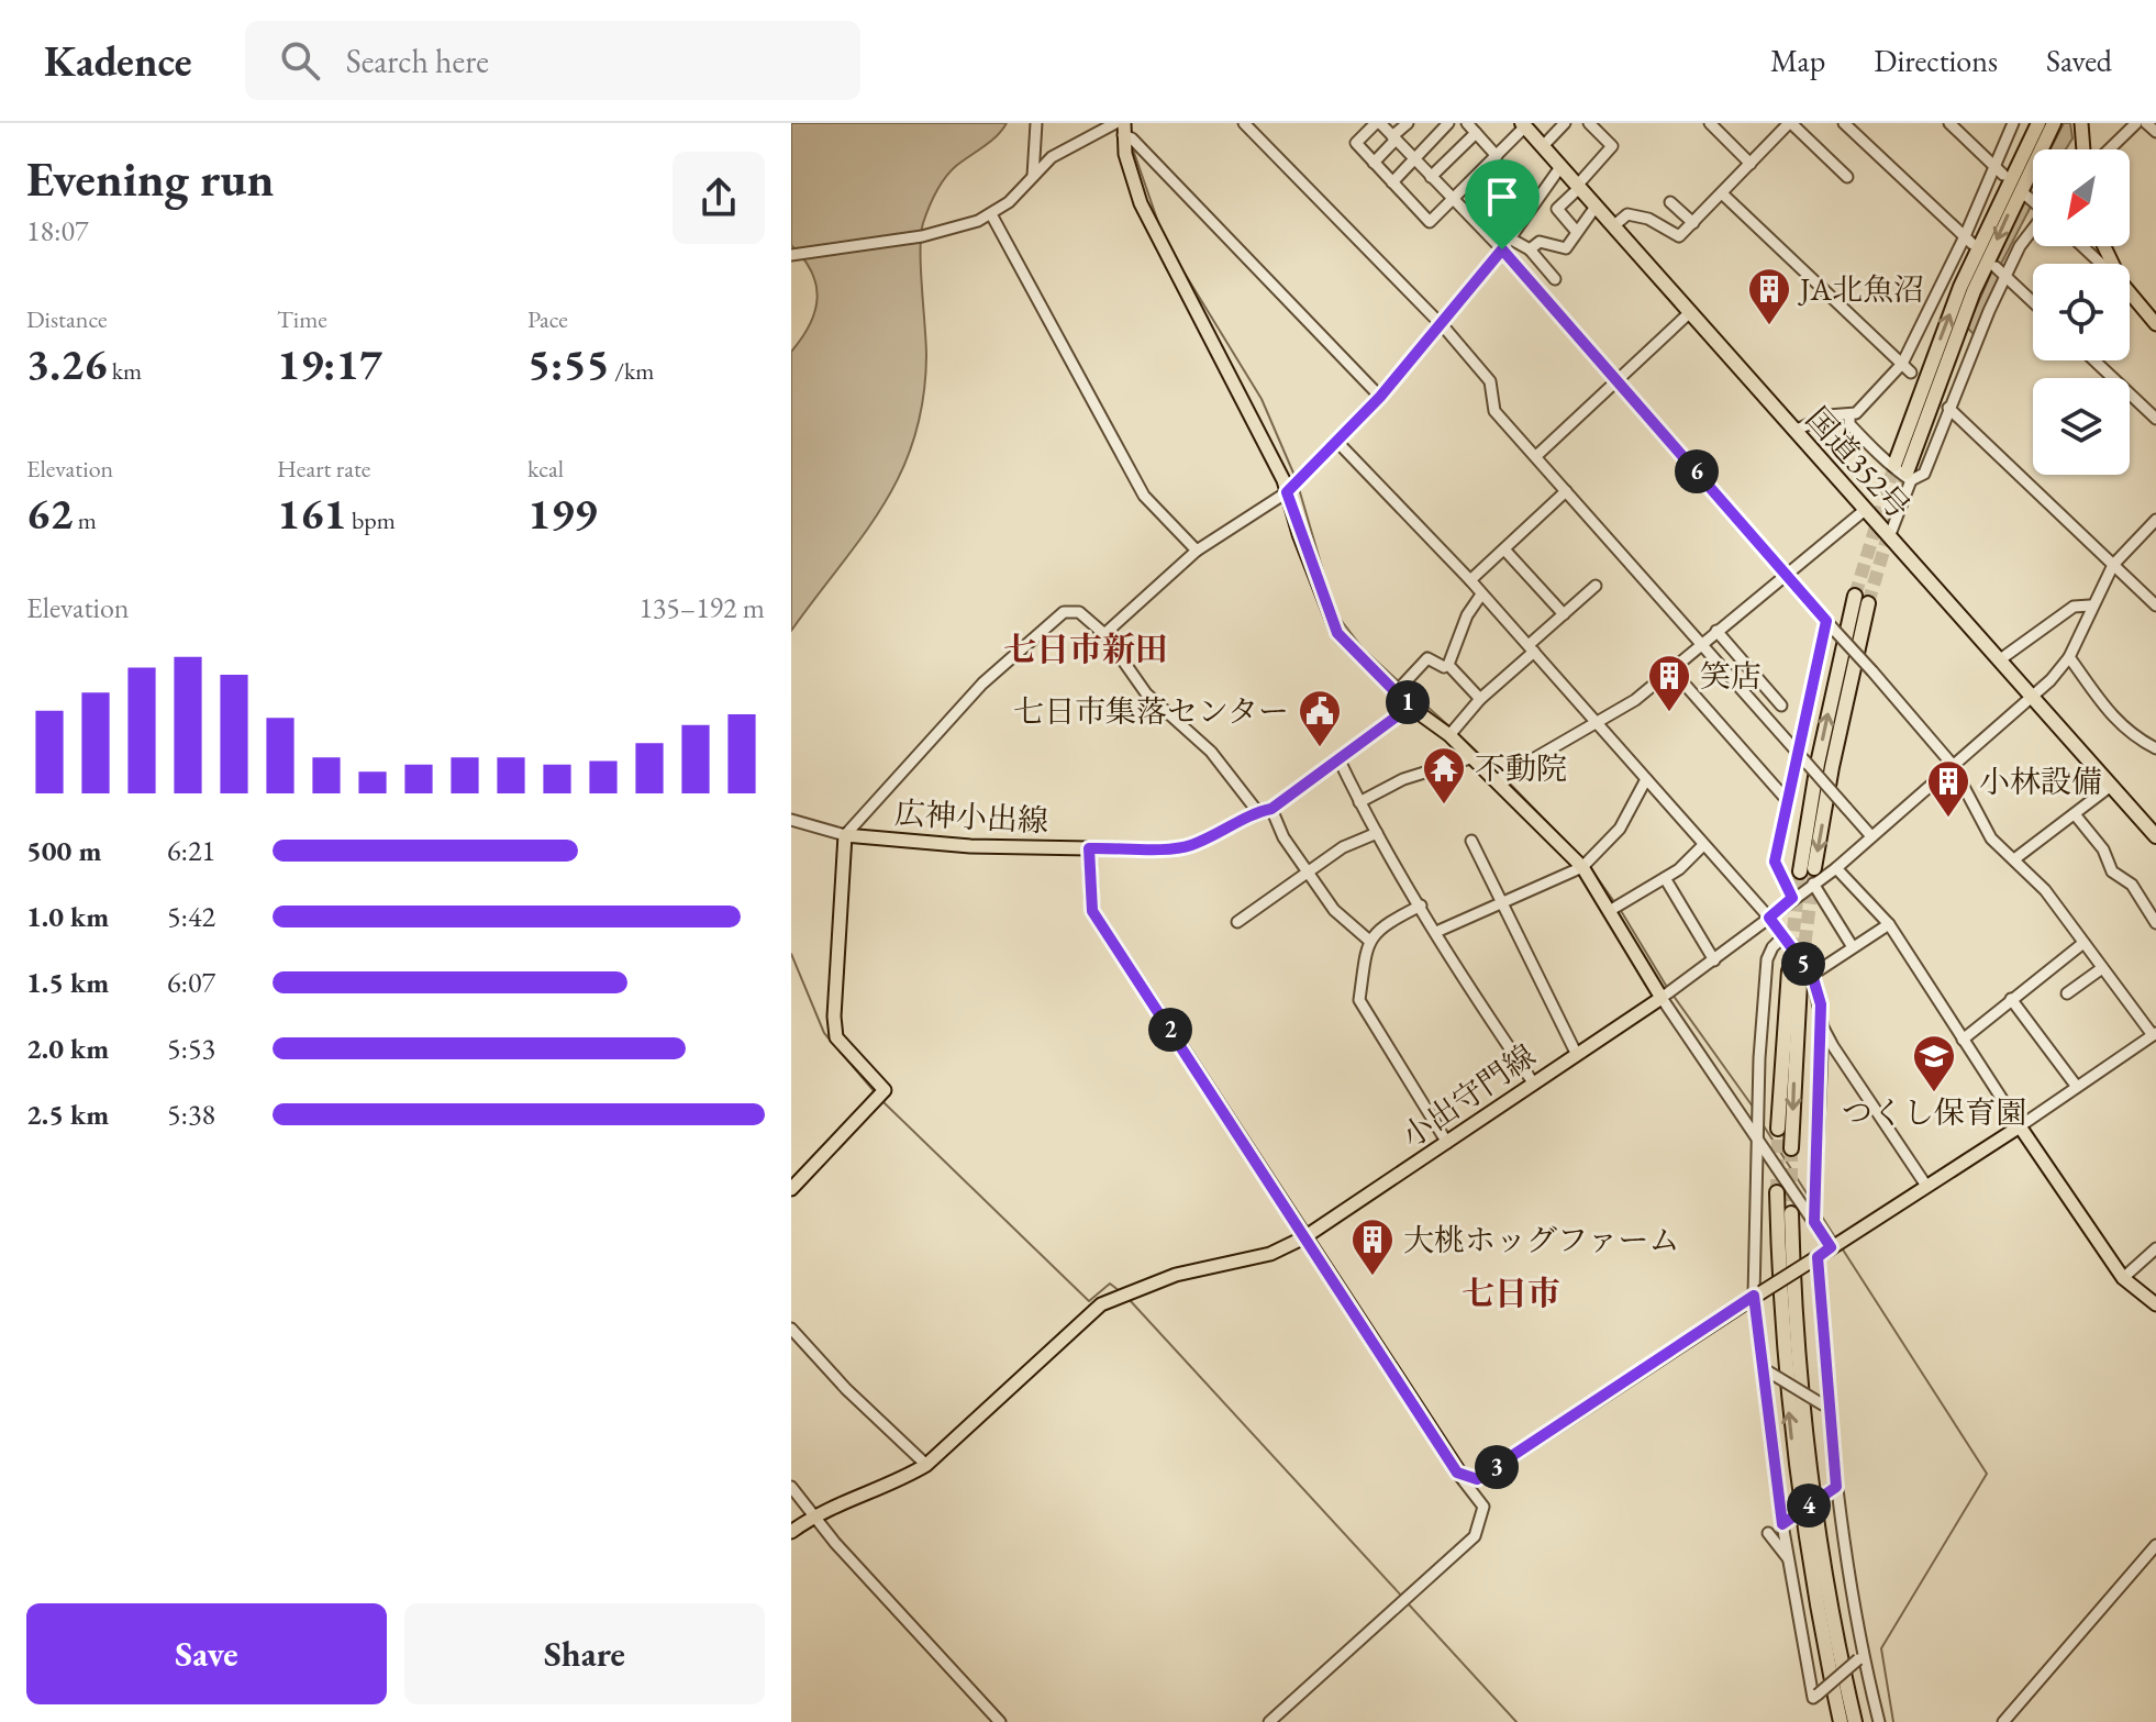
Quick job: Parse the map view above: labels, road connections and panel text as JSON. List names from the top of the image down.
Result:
{
  "streets": {
    "highway": ["国道352号"],
    "main road": ["広神小出線", "小出守門線"]
  },
  "crossings": [
    ["広神小出線", "小出守門線"]
  ],
  "districts": ["七日市新田", "七日市"],
  "places": {
    "building": [
      "JA北魚沼",
      "笑店",
      "小林設備",
      "大桃ホッグファーム"
    ],
    "public building": ["七日市集落センター"],
    "temple": ["不動院"],
    "school or university": ["つくし保育園"]
  },
  "north": "bottom left",
  "page": {
    "header": "Kadence",
    "search": "Search here",
    "nav": ["Map", "Directions", "Saved"],
    "heading": ["Evening run", "18:07"],
    "stats": [
      ["Distance", "3.26 km"],
      ["Time", "19:17"],
      ["Pace", "5:55 /km"],
      ["Elevation", "62 m"],
      ["Heart rate", "161 bpm"],
      ["kcal", "199"]
    ],
    "pins": [
      "6",
      "1",
      "5",
      "2",
      "3",
      "4"
    ],
    "chart": ["Elevation", "135–192 m"],
    "list": [
      {
        "name": "500 m",
        "note": "6:21"
      },
      {
        "name": "1.0 km",
        "note": "5:42"
      },
      {
        "name": "1.5 km",
        "note": "6:07"
      },
      {
        "name": "2.0 km",
        "note": "5:53"
      },
      {
        "name": "2.5 km",
        "note": "5:38"
      }
    ],
    "buttons": ["Save", "Share"]
  }
}
